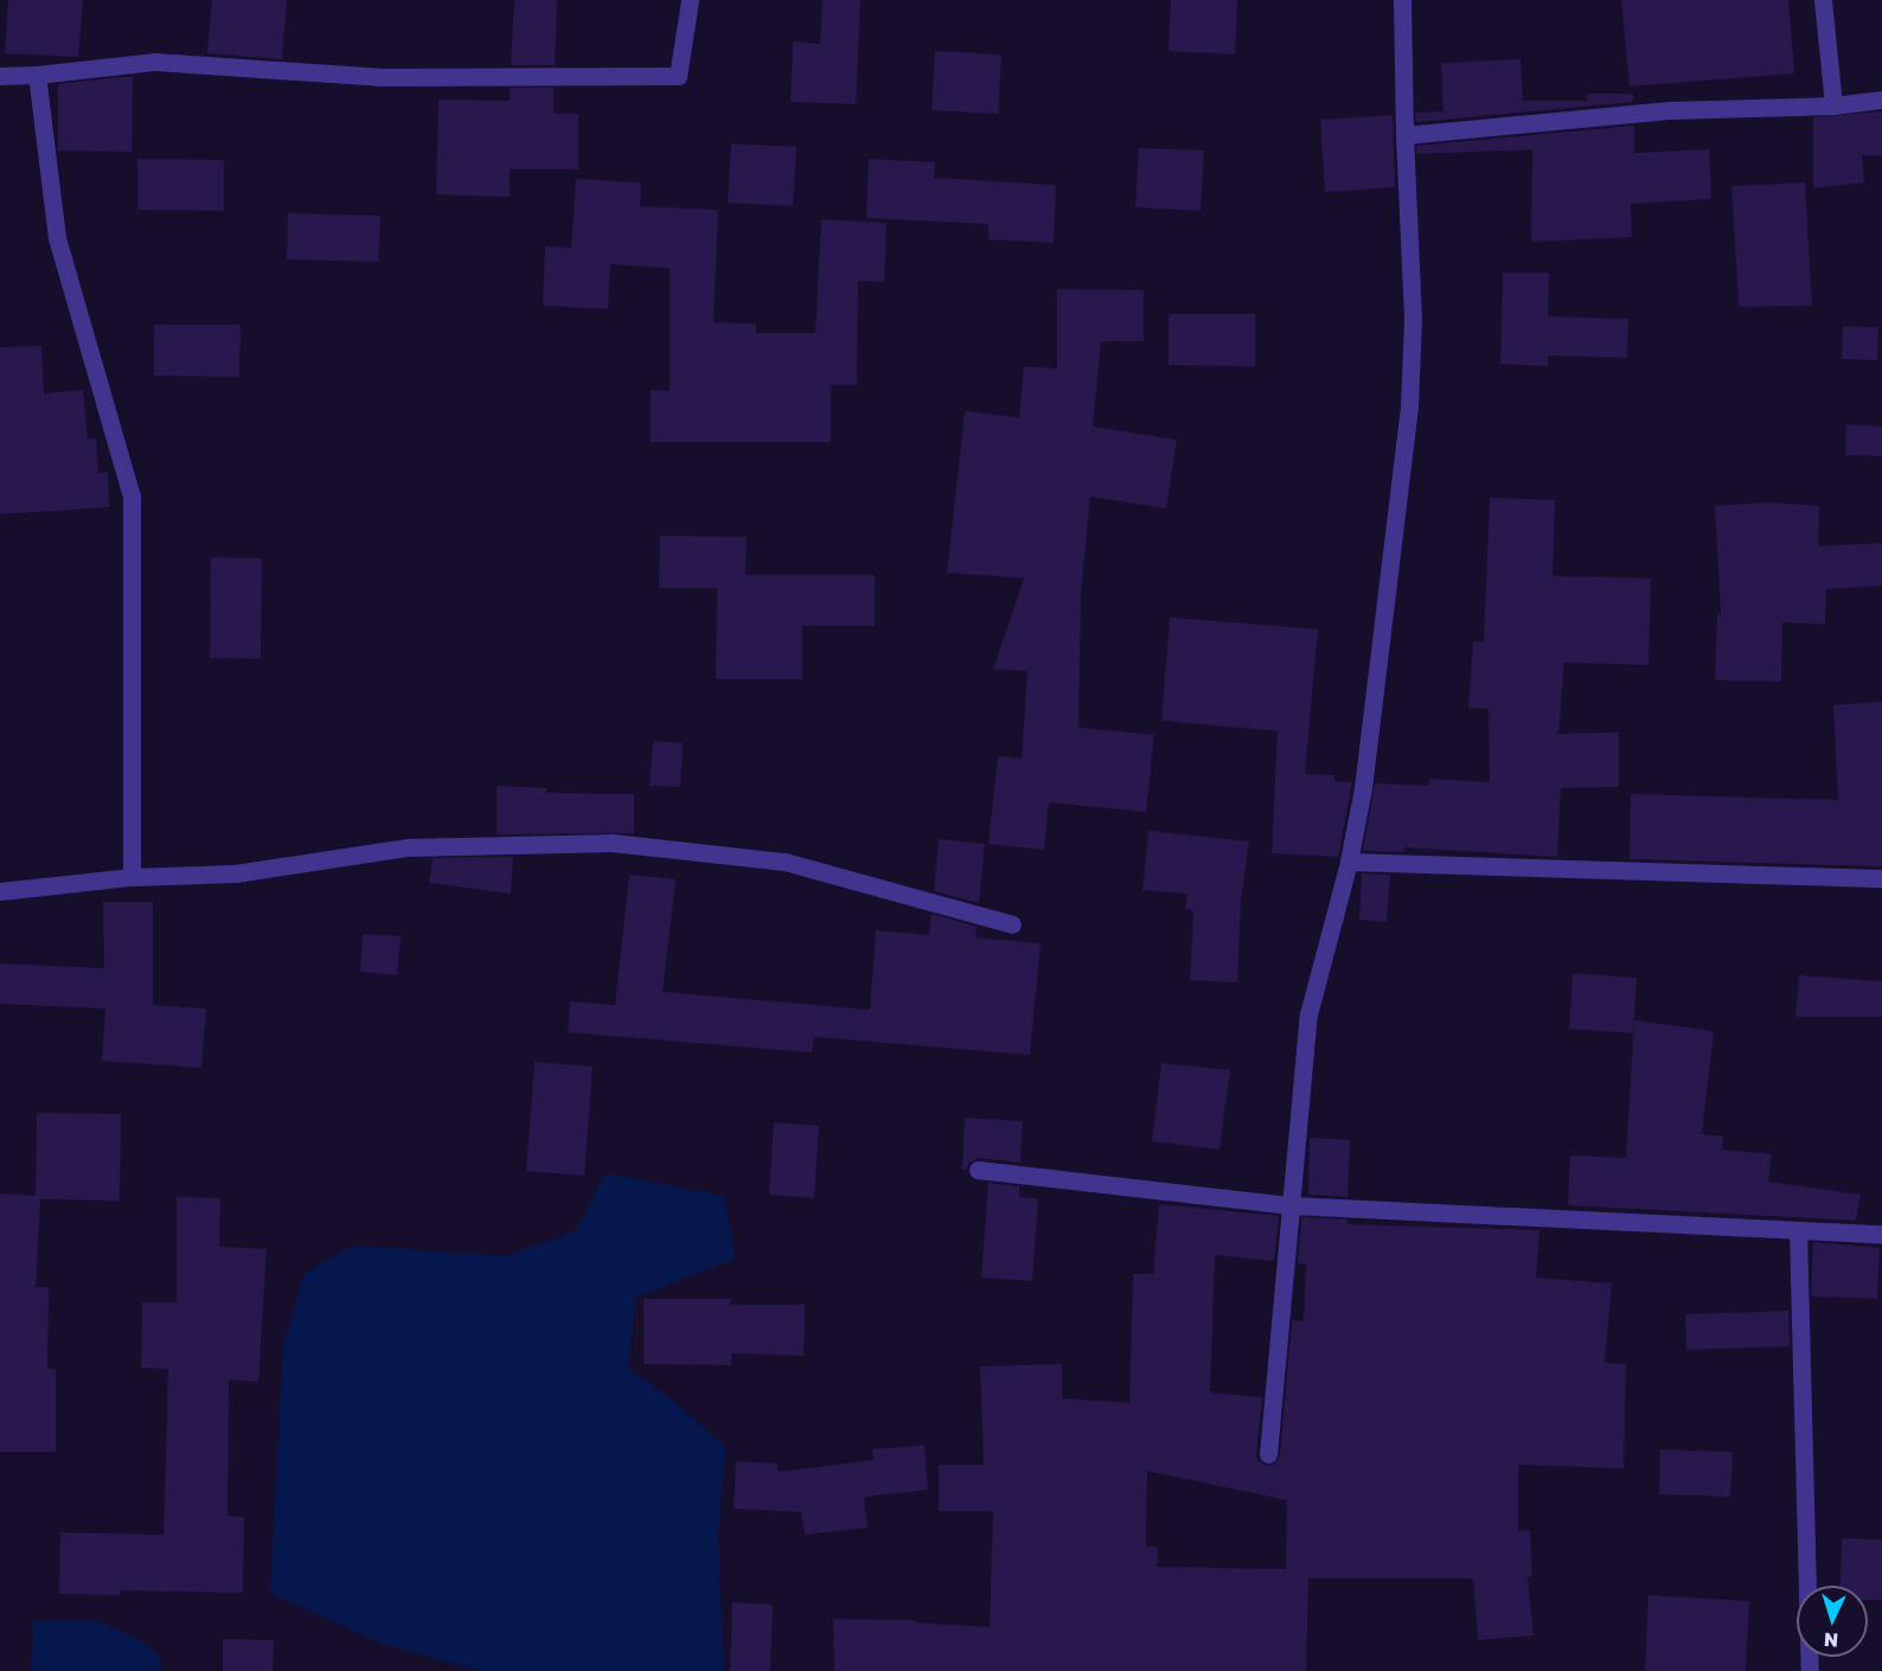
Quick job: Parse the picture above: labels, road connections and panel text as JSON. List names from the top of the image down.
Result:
{
  "north": "bottom"
}
